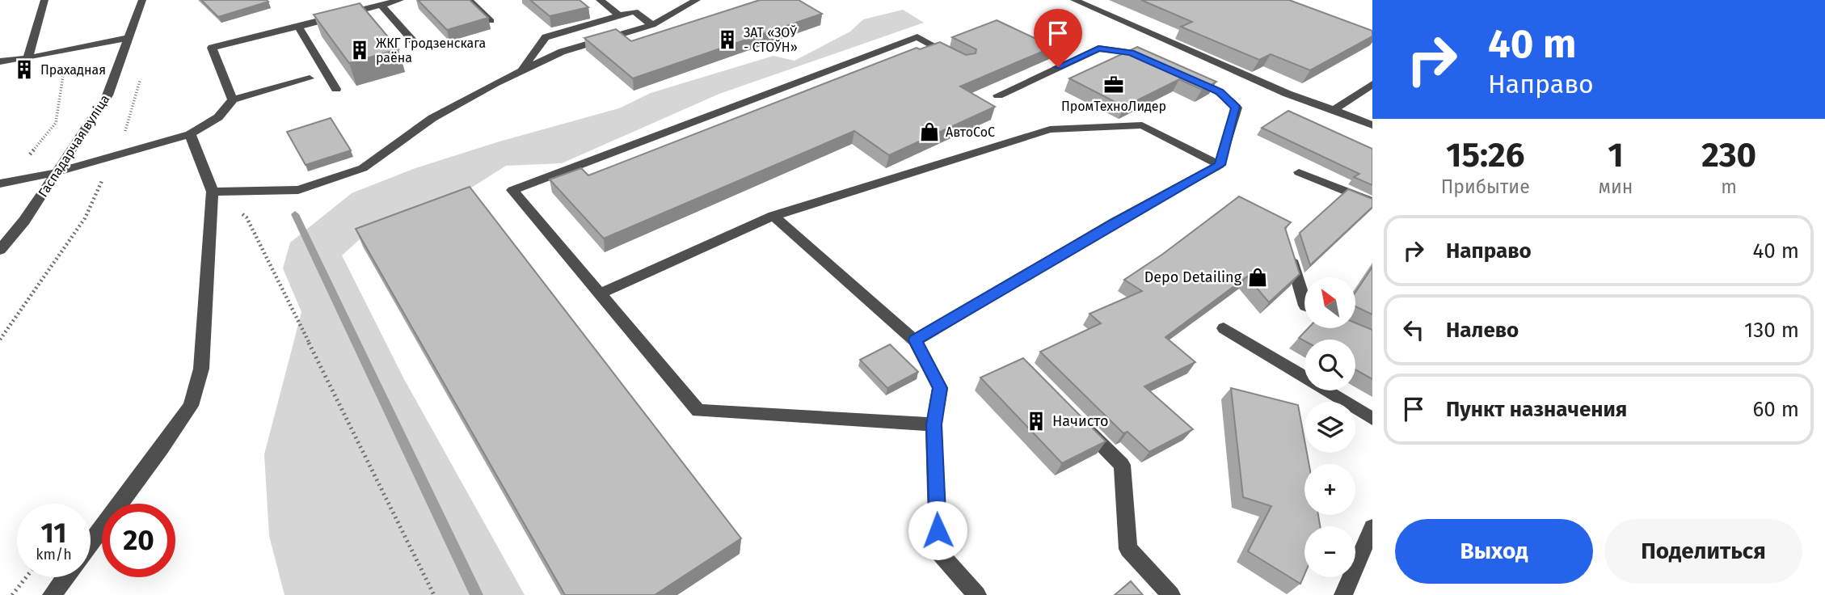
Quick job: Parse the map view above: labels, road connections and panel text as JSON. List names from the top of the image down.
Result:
{
  "streets": {
    "street": ["Гаспадарчая вуліца"]
  },
  "places": {
    "building": [
      "ЗАТ «ЗОЎ - СТОЎН»",
      "ЖКГ Гродзенскага раёна",
      "Прахадная",
      "Начисто"
    ],
    "office": ["ПромТехноЛидер"],
    "shop": ["АвтоСоС", "Depo Detailing"]
  },
  "north": "top left",
  "page": {
    "turn": ["40 m", "Направо"],
    "eta": [
      "15:26",
      "Прибытие",
      "1",
      "мин",
      "230",
      "m"
    ],
    "list": [
      {
        "name": "Направо",
        "value": "40 m"
      },
      {
        "name": "Налево",
        "value": "130 m"
      },
      {
        "name": "Пункт назначения",
        "value": "60 m"
      }
    ],
    "map_buttons": ["+", "−"],
    "speed": "11 km/h",
    "limit": "20",
    "buttons": ["Выход", "Поделиться"]
  }
}
